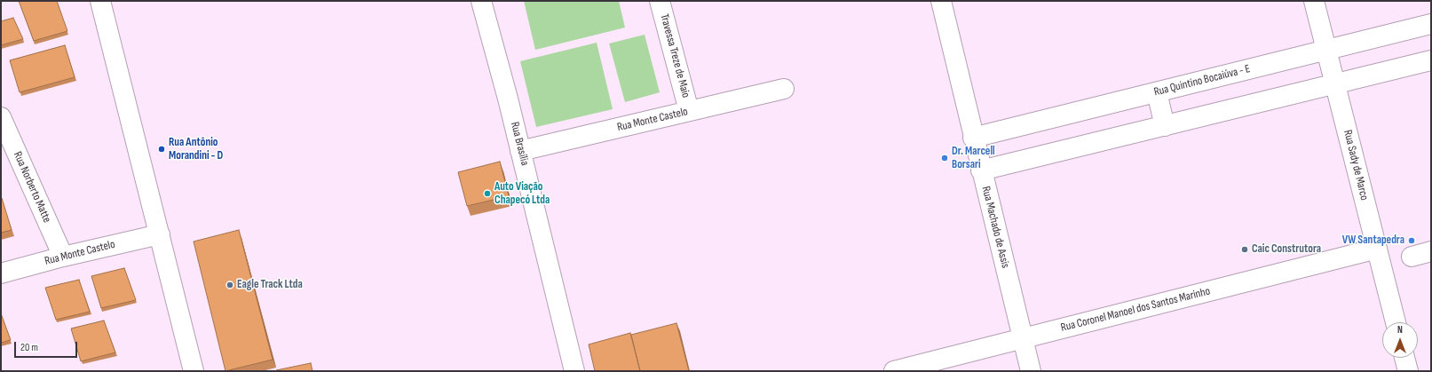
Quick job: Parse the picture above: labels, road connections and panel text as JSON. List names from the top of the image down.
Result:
{
  "streets": {
    "street": [
      "Travessa Treze de Maio",
      "Rua Quintino Bocaiúva - E",
      "Rua Monte Castelo",
      "Rua Brasília",
      "Rua Sady de Marco",
      "Rua Norberto Matte",
      "Rua Machado de Assis",
      "Rua Coronel Manoel dos Santos Marinho"
    ]
  },
  "crossings": [
    ["Travessa Treze de Maio", "Rua Monte Castelo"],
    ["Rua Quintino Bocaiúva - E", "Rua Sady de Marco"],
    ["Rua Quintino Bocaiúva - E", "Rua Machado de Assis"],
    ["Rua Monte Castelo", "Rua Brasília"],
    ["Rua Monte Castelo", "Rua Norberto Matte"],
    ["Rua Sady de Marco", "Rua Coronel Manoel dos Santos Marinho"],
    ["Rua Machado de Assis", "Rua Coronel Manoel dos Santos Marinho"]
  ],
  "places": [
    "Rua Antônio Morandini - D",
    "Dr. Marcell Borsari",
    "Auto Viação Chapecó Ltda",
    "VW Santapedra",
    "Caic Construtora",
    "Eagle Track Ltda"
  ],
  "scale_bar": "20 m",
  "north": "top"
}
